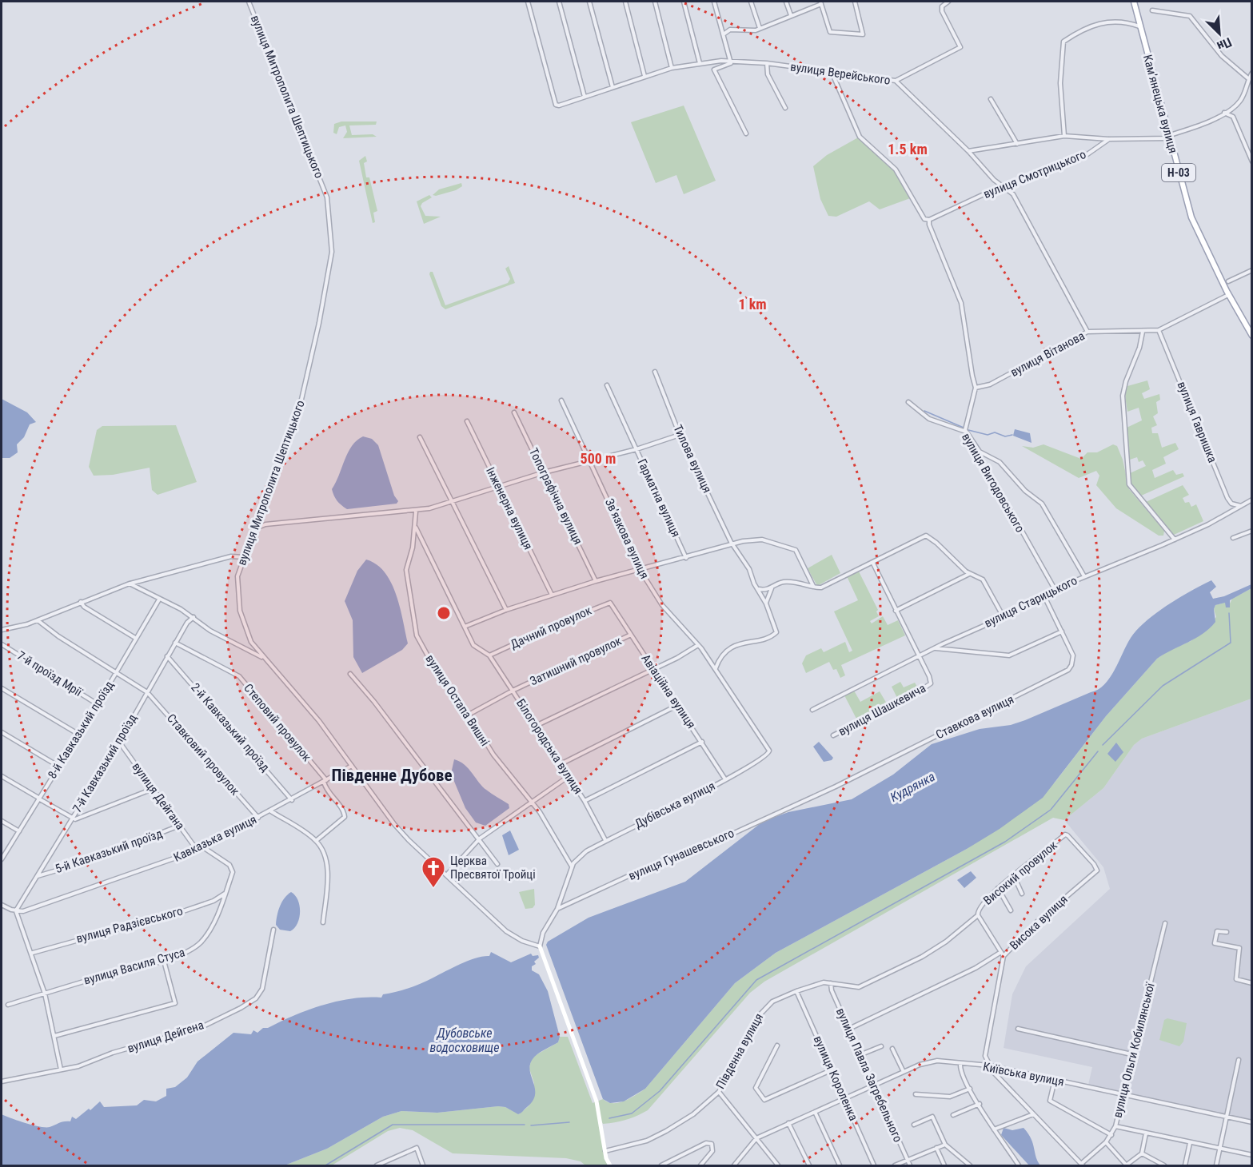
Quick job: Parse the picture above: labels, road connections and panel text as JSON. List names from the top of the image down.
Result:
{
  "streets": {
    "main road": ["Камʼянецька вулиця", "Н-03"],
    "street": [
      "вулиця Верейського",
      "вулиця Митрополита Шептицького",
      "вулиця Смотрицького",
      "вулиця Вітанова",
      "вулиця Гавришка",
      "Тилова вулиця",
      "вулиця Вигодовського",
      "Топографічна вулиця",
      "Гарматна вулиця",
      "Інженерна вулиця",
      "Звʼязкова вулиця",
      "вулиця Старицького",
      "Дачний провулок",
      "Затишний провулок",
      "7-й проїзд Мрії",
      "Авіаційна вулиця",
      "вулиця Остапа Вишні",
      "вулиця Шашкевича",
      "Ставкова вулиця",
      "Степовий провулок",
      "2-й Кавказький проїзд",
      "8-й Кавказький проїзд",
      "Білогородська вулиця",
      "Ставковий провулок",
      "7-й Кавказький проїзд",
      "вулиця Дейгана",
      "Дубівська вулиця",
      "Кавказька вулиця",
      "5-й Кавказький проїзд",
      "вулиця Гунашевського",
      "Високий провулок",
      "Висока вулиця",
      "вулиця Радзієвського",
      "вулиця Василя Стуса",
      "вулиця Дейгена",
      "вулиця Ольги Кобилянської",
      "Південна вулиця",
      "Київська вулиця",
      "вулиця Павла Загребельного",
      "вулиця Короленка"
    ]
  },
  "crossings": [
    ["вулиця Верейського", "вулиця Смотрицького"],
    ["вулиця Верейського", "вулиця Вітанова"],
    ["вулиця Митрополита Шептицького", "Дубівська вулиця"],
    ["вулиця Митрополита Шептицького", "Кавказька вулиця"],
    ["Камʼянецька вулиця", "вулиця Вітанова"],
    ["вулиця Вітанова", "вулиця Гавришка"],
    ["вулиця Гавришка", "вулиця Старицького"],
    ["Тилова вулиця", "Дубівська вулиця"],
    ["вулиця Вигодовського", "вулиця Старицького"],
    ["Звʼязкова вулиця", "Дубівська вулиця"],
    ["вулиця Старицького", "Ставкова вулиця"],
    ["Дачний провулок", "Авіаційна вулиця"],
    ["Дачний провулок", "Білогородська вулиця"],
    ["Затишний провулок", "Авіаційна вулиця"],
    ["Затишний провулок", "вулиця Остапа Вишні"],
    ["Затишний провулок", "Білогородська вулиця"],
    ["7-й проїзд Мрії", "8-й Кавказький проїзд"],
    ["Авіаційна вулиця", "Дубівська вулиця"],
    ["вулиця Остапа Вишні", "Дубівська вулиця"],
    ["Ставкова вулиця", "вулиця Гунашевського"],
    ["Степовий провулок", "7-й Кавказький проїзд"],
    ["Степовий провулок", "Кавказька вулиця"],
    ["2-й Кавказький проїзд", "7-й Кавказький проїзд"],
    ["2-й Кавказький проїзд", "Кавказька вулиця"],
    ["8-й Кавказький проїзд", "Ставковий провулок"],
    ["Білогородська вулиця", "Дубівська вулиця"],
    ["Ставковий провулок", "7-й Кавказький проїзд"],
    ["Ставковий провулок", "Кавказька вулиця"],
    ["7-й Кавказький проїзд", "вулиця Дейгана"],
    ["7-й Кавказький проїзд", "Кавказька вулиця"],
    ["7-й Кавказький проїзд", "5-й Кавказький проїзд"],
    ["вулиця Дейгана", "Кавказька вулиця"],
    ["вулиця Дейгана", "5-й Кавказький проїзд"],
    ["вулиця Дейгана", "вулиця Василя Стуса"],
    ["Дубівська вулиця", "вулиця Гунашевського"],
    ["Кавказька вулиця", "вулиця Василя Стуса"],
    ["Високий провулок", "Висока вулиця"],
    ["Високий провулок", "Південна вулиця"],
    ["Висока вулиця", "Київська вулиця"],
    ["вулиця Радзієвського", "вулиця Василя Стуса"],
    ["вулиця Ольги Кобилянської", "Київська вулиця"],
    ["Південна вулиця", "вулиця Павла Загребельного"],
    ["Південна вулиця", "вулиця Короленка"],
    ["Київська вулиця", "вулиця Павла Загребельного"],
    ["Київська вулиця", "вулиця Короленка"]
  ],
  "districts": ["Південне Дубове"],
  "water": ["Кудрянка", "Дубовське водосховище"],
  "places": {
    "church": ["Церква Пресвятої Тройці"]
  },
  "north": "bottom right",
  "rings": ["1.5 km", "1 km", "500 m"]
}
